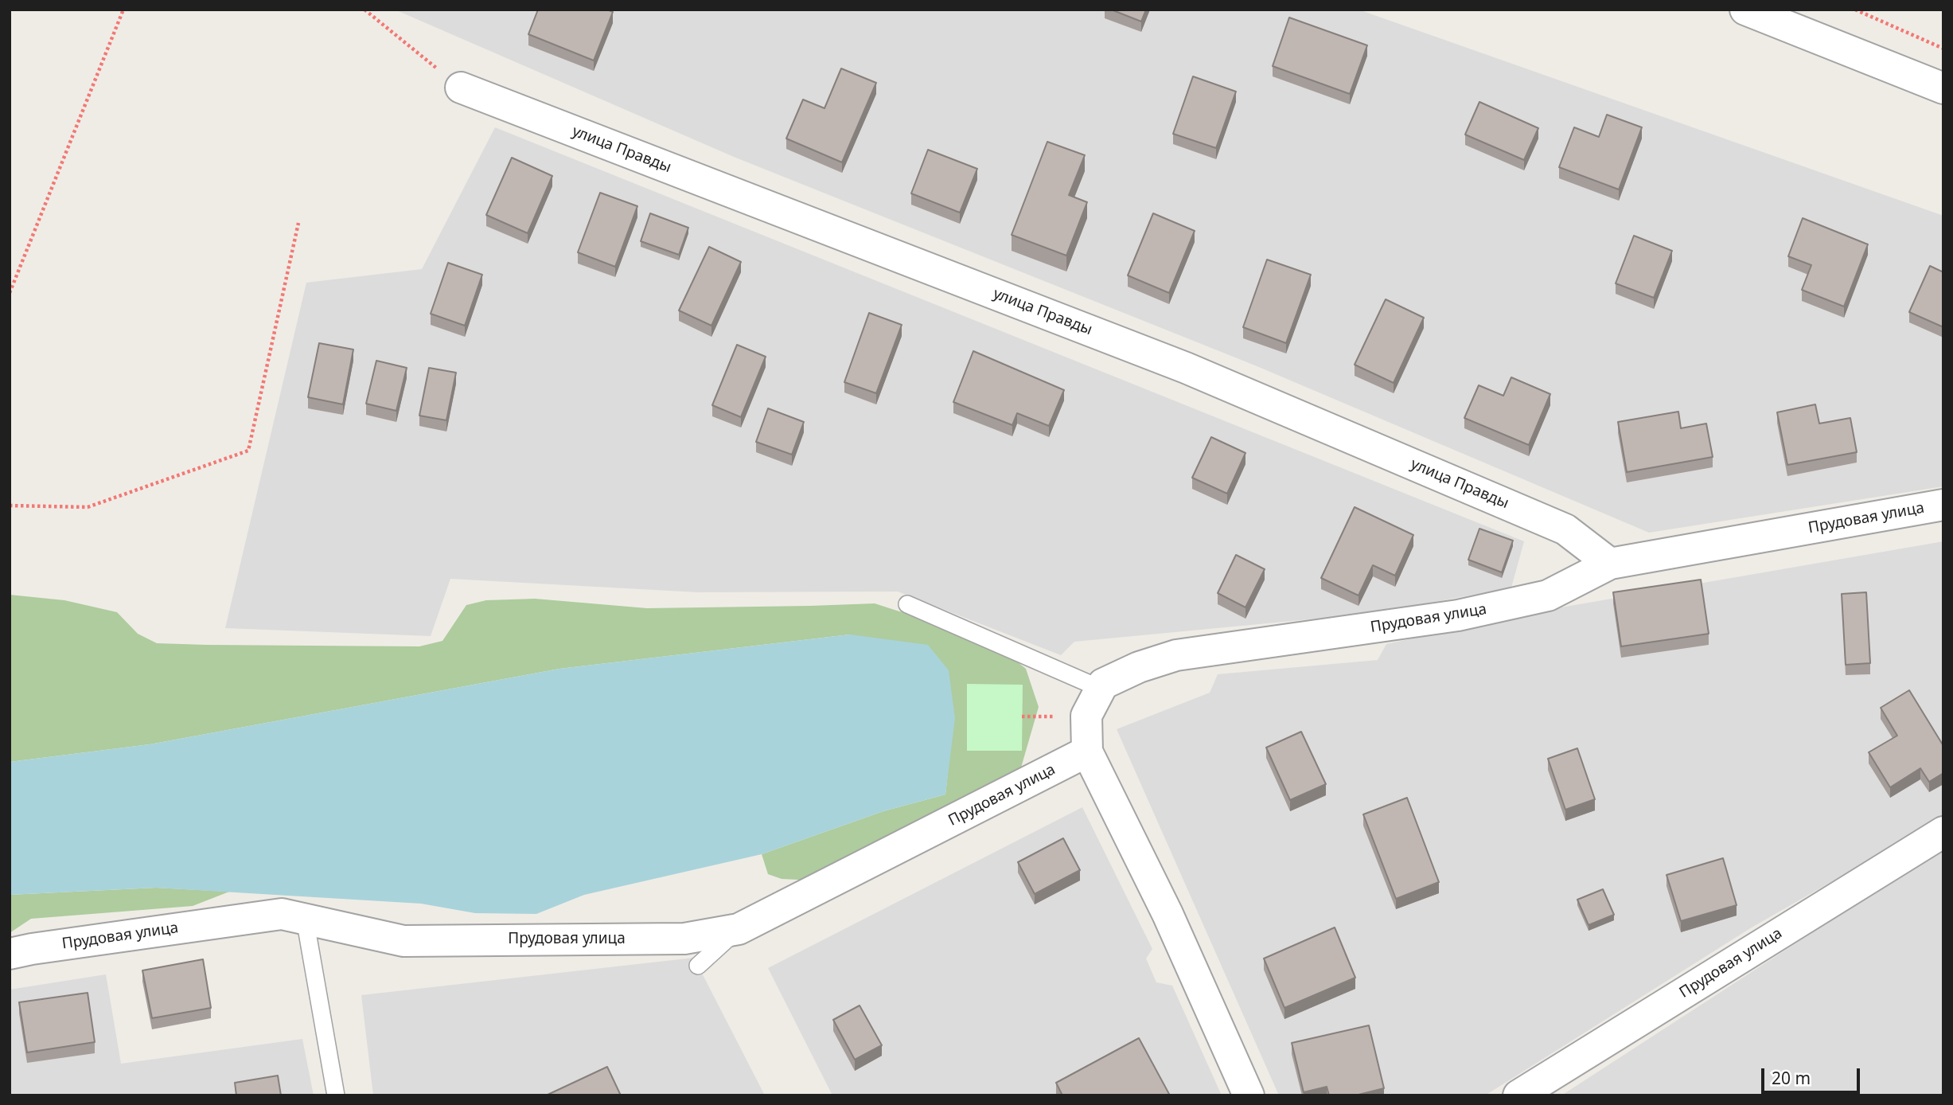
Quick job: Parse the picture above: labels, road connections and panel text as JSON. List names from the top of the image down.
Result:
{
  "streets": {
    "street": ["улица Правды", "Прудовая улица"]
  },
  "crossings": [
    ["улица Правды", "Прудовая улица"]
  ],
  "scale_bar": "20 m"
}
